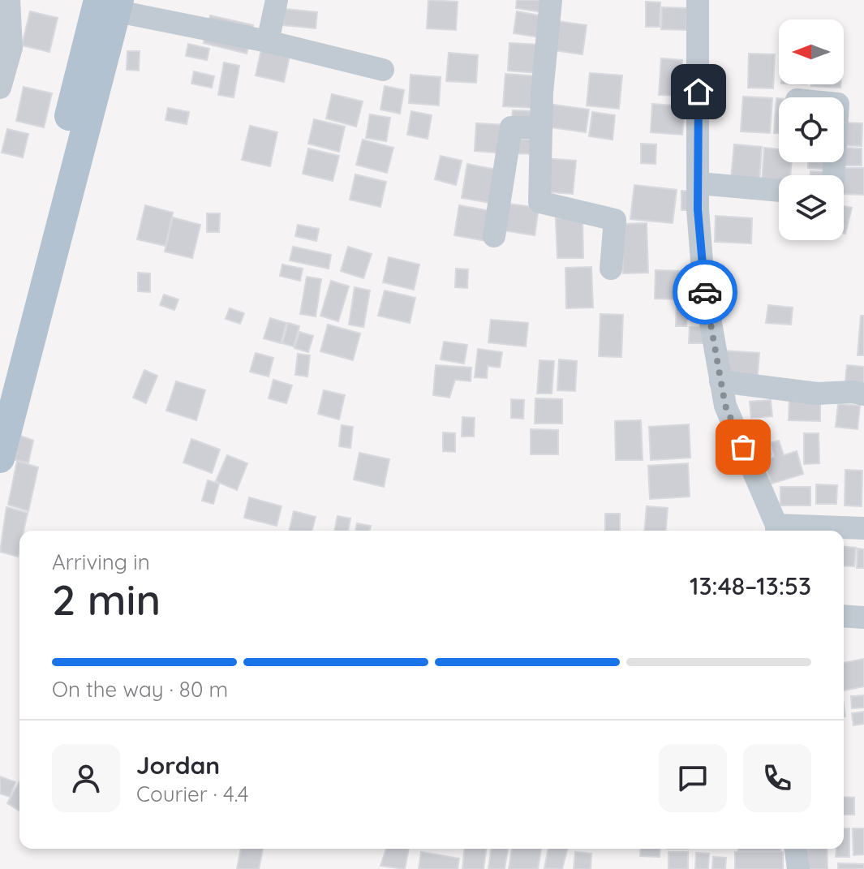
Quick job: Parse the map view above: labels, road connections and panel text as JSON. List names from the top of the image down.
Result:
{
  "north": "left",
  "page": {
    "heading": ["2 min", "Arriving in", "13:48–13:53"],
    "panel": ["Jordan", "Courier · 4.4"],
    "bar": "On the way · 80 m"
  }
}
